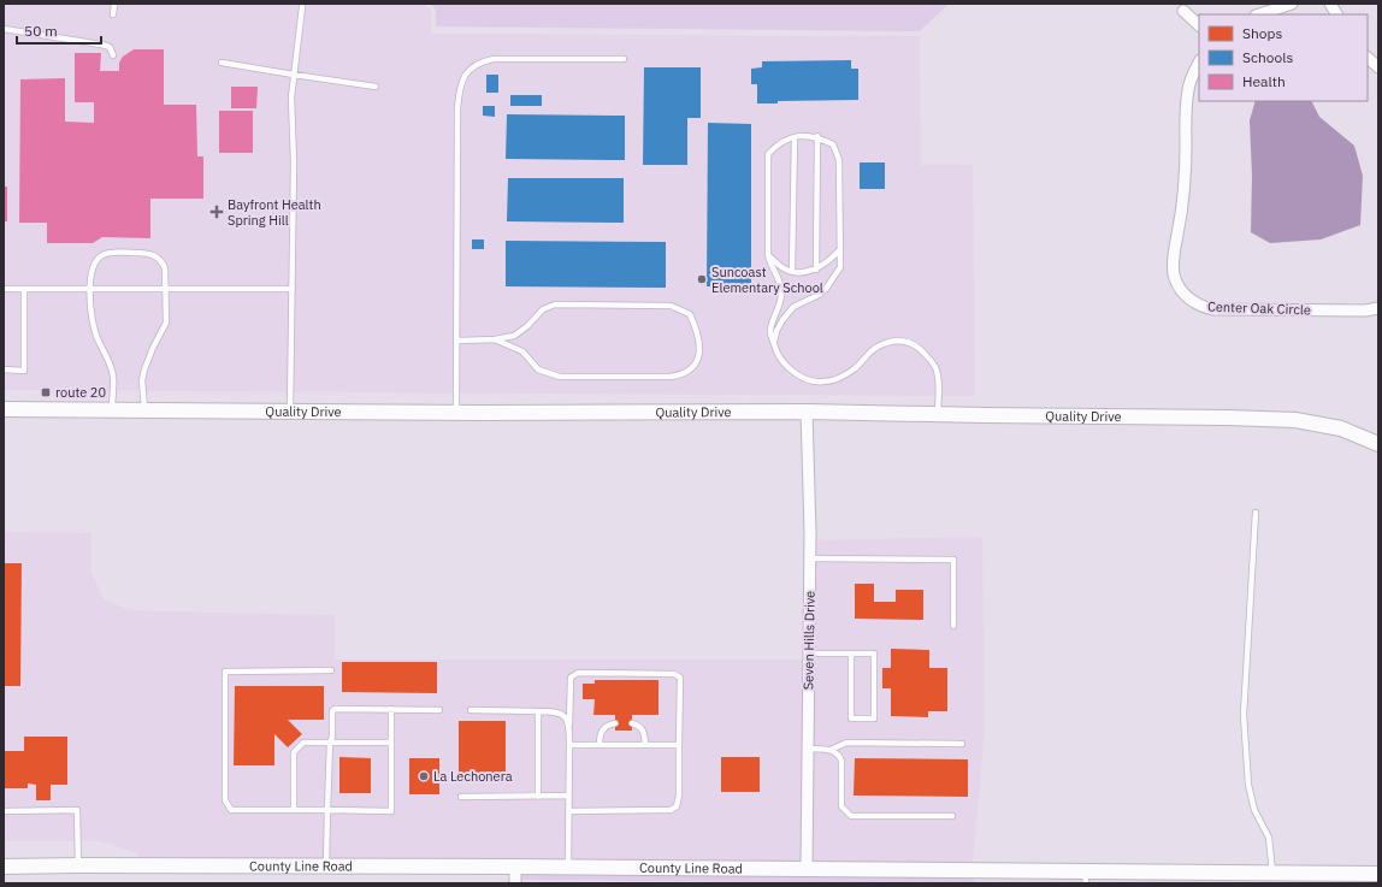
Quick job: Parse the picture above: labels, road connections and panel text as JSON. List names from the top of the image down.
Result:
{
  "streets": {
    "street": [
      "Center Oak Circle",
      "Quality Drive",
      "Seven Hills Drive",
      "County Line Road"
    ]
  },
  "crossings": [
    ["Quality Drive", "Seven Hills Drive"],
    ["Seven Hills Drive", "County Line Road"]
  ],
  "places": {
    "health": ["Bayfront Health Spring Hill"],
    "other": ["Suncoast Elementary School", "La Lechonera"],
    "transit": ["route 20"]
  },
  "legend": ["Shops", "Schools", "Health"],
  "scale_bar": "50 m"
}
